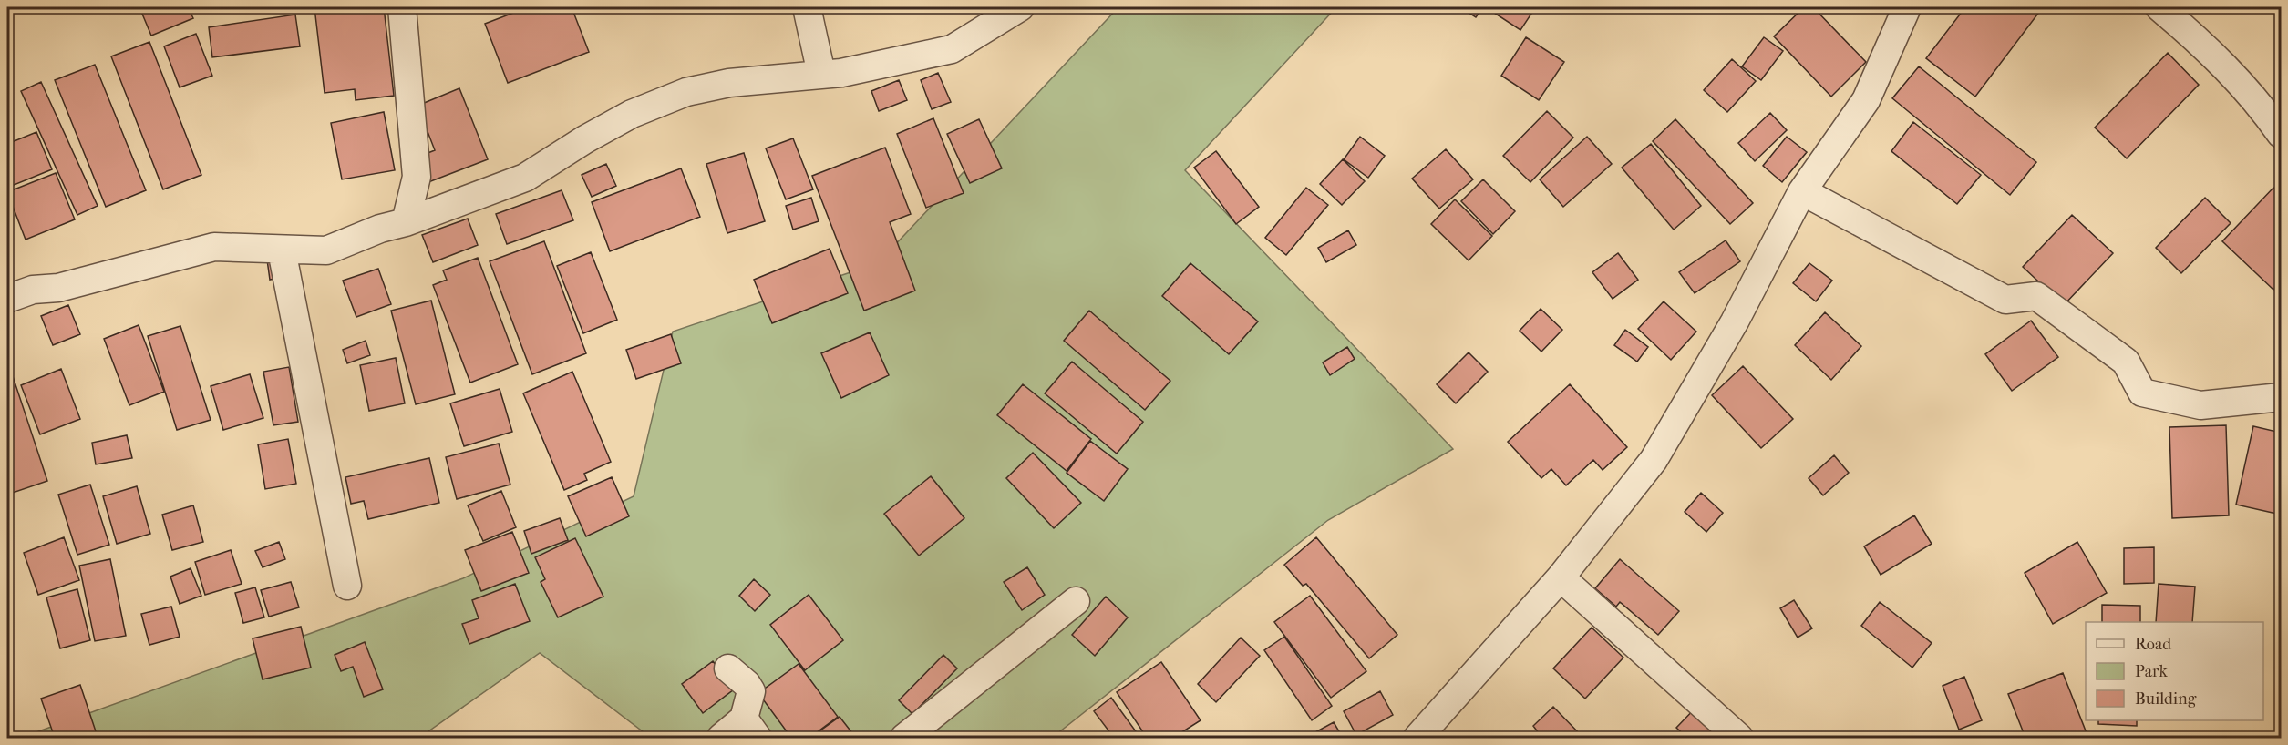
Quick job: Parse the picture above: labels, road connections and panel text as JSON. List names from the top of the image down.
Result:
{
  "legend": ["Road", "Park", "Building"]
}
